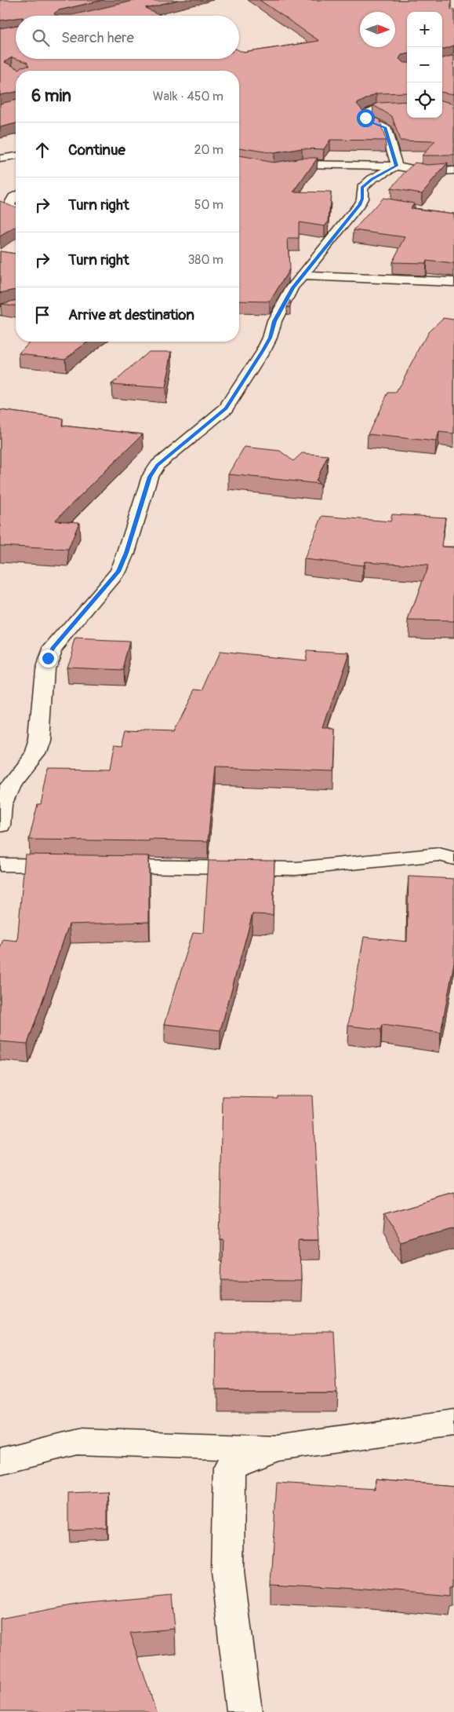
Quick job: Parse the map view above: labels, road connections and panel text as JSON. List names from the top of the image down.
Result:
{
  "north": "right",
  "page": {
    "map_buttons": ["+", "−"],
    "search": "Search here",
    "heading": ["6 min", "Walk · 450 m"],
    "list": [
      ["Continue", "20 m"],
      ["Turn right", "50 m"],
      ["Turn right", "380 m"],
      "Arrive at destination"
    ]
  }
}
